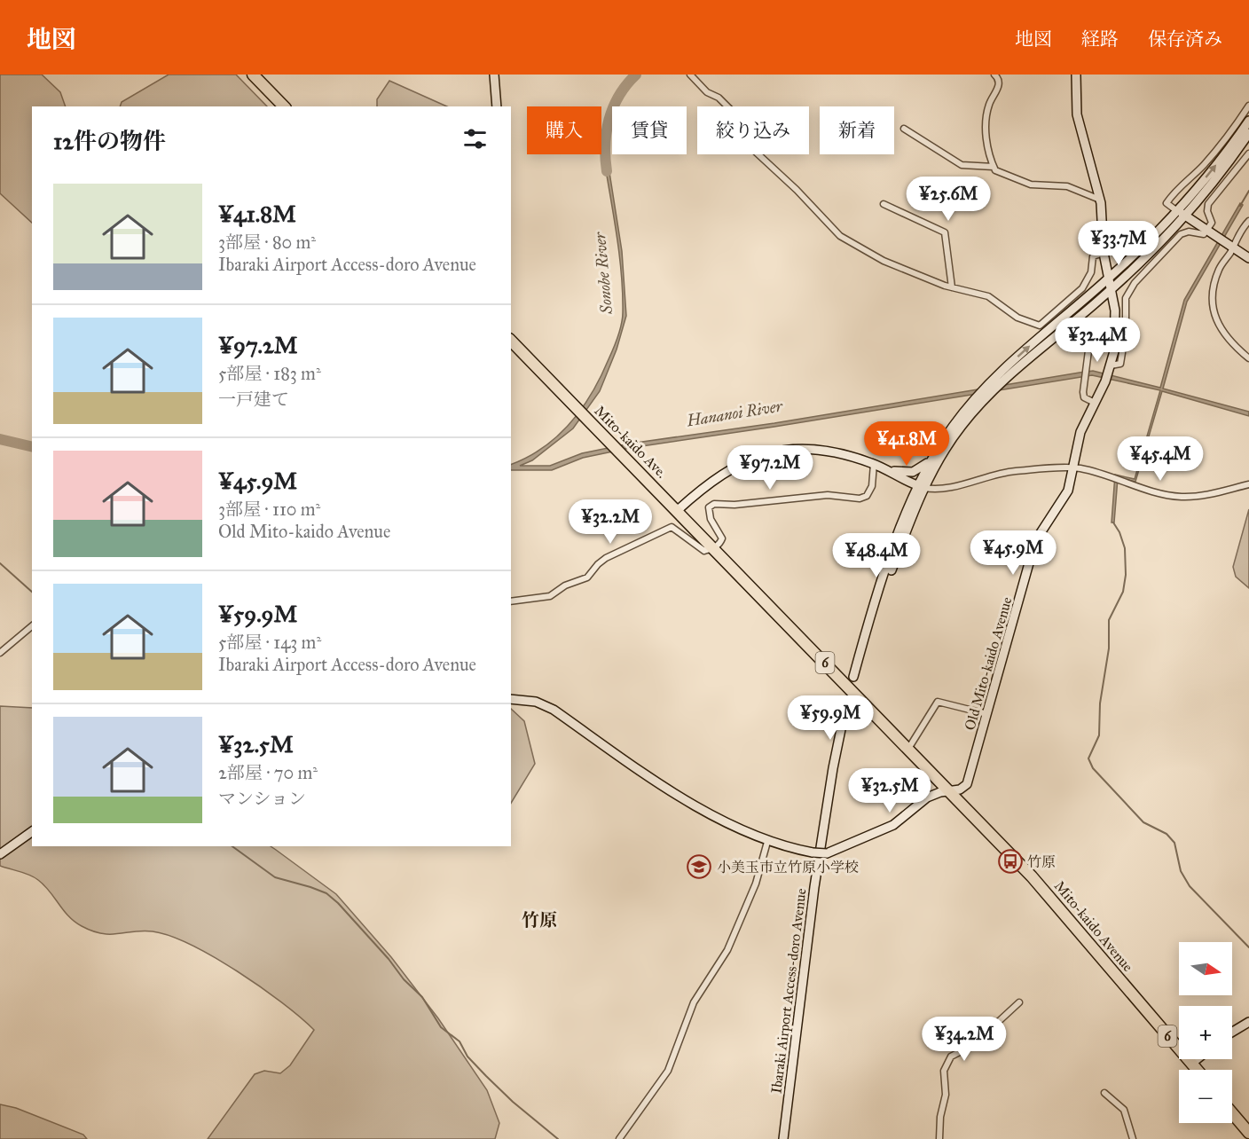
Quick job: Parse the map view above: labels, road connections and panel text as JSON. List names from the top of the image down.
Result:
{
  "streets": {
    "highway": ["Mito-kaido Ave.", "6", "Mito-kaido Avenue"],
    "main road": ["Old Mito-kaido Avenue", "Ibaraki Airport Access-doro Avenue"]
  },
  "crossings": [
    ["Mito-kaido Ave.", "Mito-kaido Avenue"],
    ["Old Mito-kaido Avenue", "Mito-kaido Avenue"]
  ],
  "districts": ["竹原"],
  "water": ["Sonobe River", "Hananoi River"],
  "places": {
    "bus stop": ["竹原"],
    "school or university": ["小美玉市立竹原小学校"]
  },
  "north": "right",
  "page": {
    "header": "地図",
    "nav": ["地図", "経路", "保存済み"],
    "chip": [
      "購入",
      "賃貸",
      "絞り込み",
      "新着"
    ],
    "heading": "12件の物件",
    "list": [
      {
        "name": "¥41.8M",
        "note": "3部屋 · 80 m² · Ibaraki Airport Access-doro Avenue"
      },
      {
        "name": "¥97.2M",
        "note": "5部屋 · 183 m² · 一戸建て"
      },
      {
        "name": "¥45.9M",
        "note": "3部屋 · 110 m² · Old Mito-kaido Avenue"
      },
      {
        "name": "¥59.9M",
        "note": "5部屋 · 143 m² · Ibaraki Airport Access-doro Avenue"
      },
      {
        "name": "¥32.5M",
        "note": "2部屋 · 70 m² · マンション"
      }
    ],
    "price": [
      "¥25.6M",
      "¥33.7M",
      "¥32.4M",
      "¥41.8M",
      "¥45.4M",
      "¥97.2M",
      "¥32.2M",
      "¥45.9M",
      "¥48.4M",
      "¥59.9M",
      "¥32.5M",
      "¥34.2M"
    ],
    "map_buttons": ["+", "−"]
  }
}
